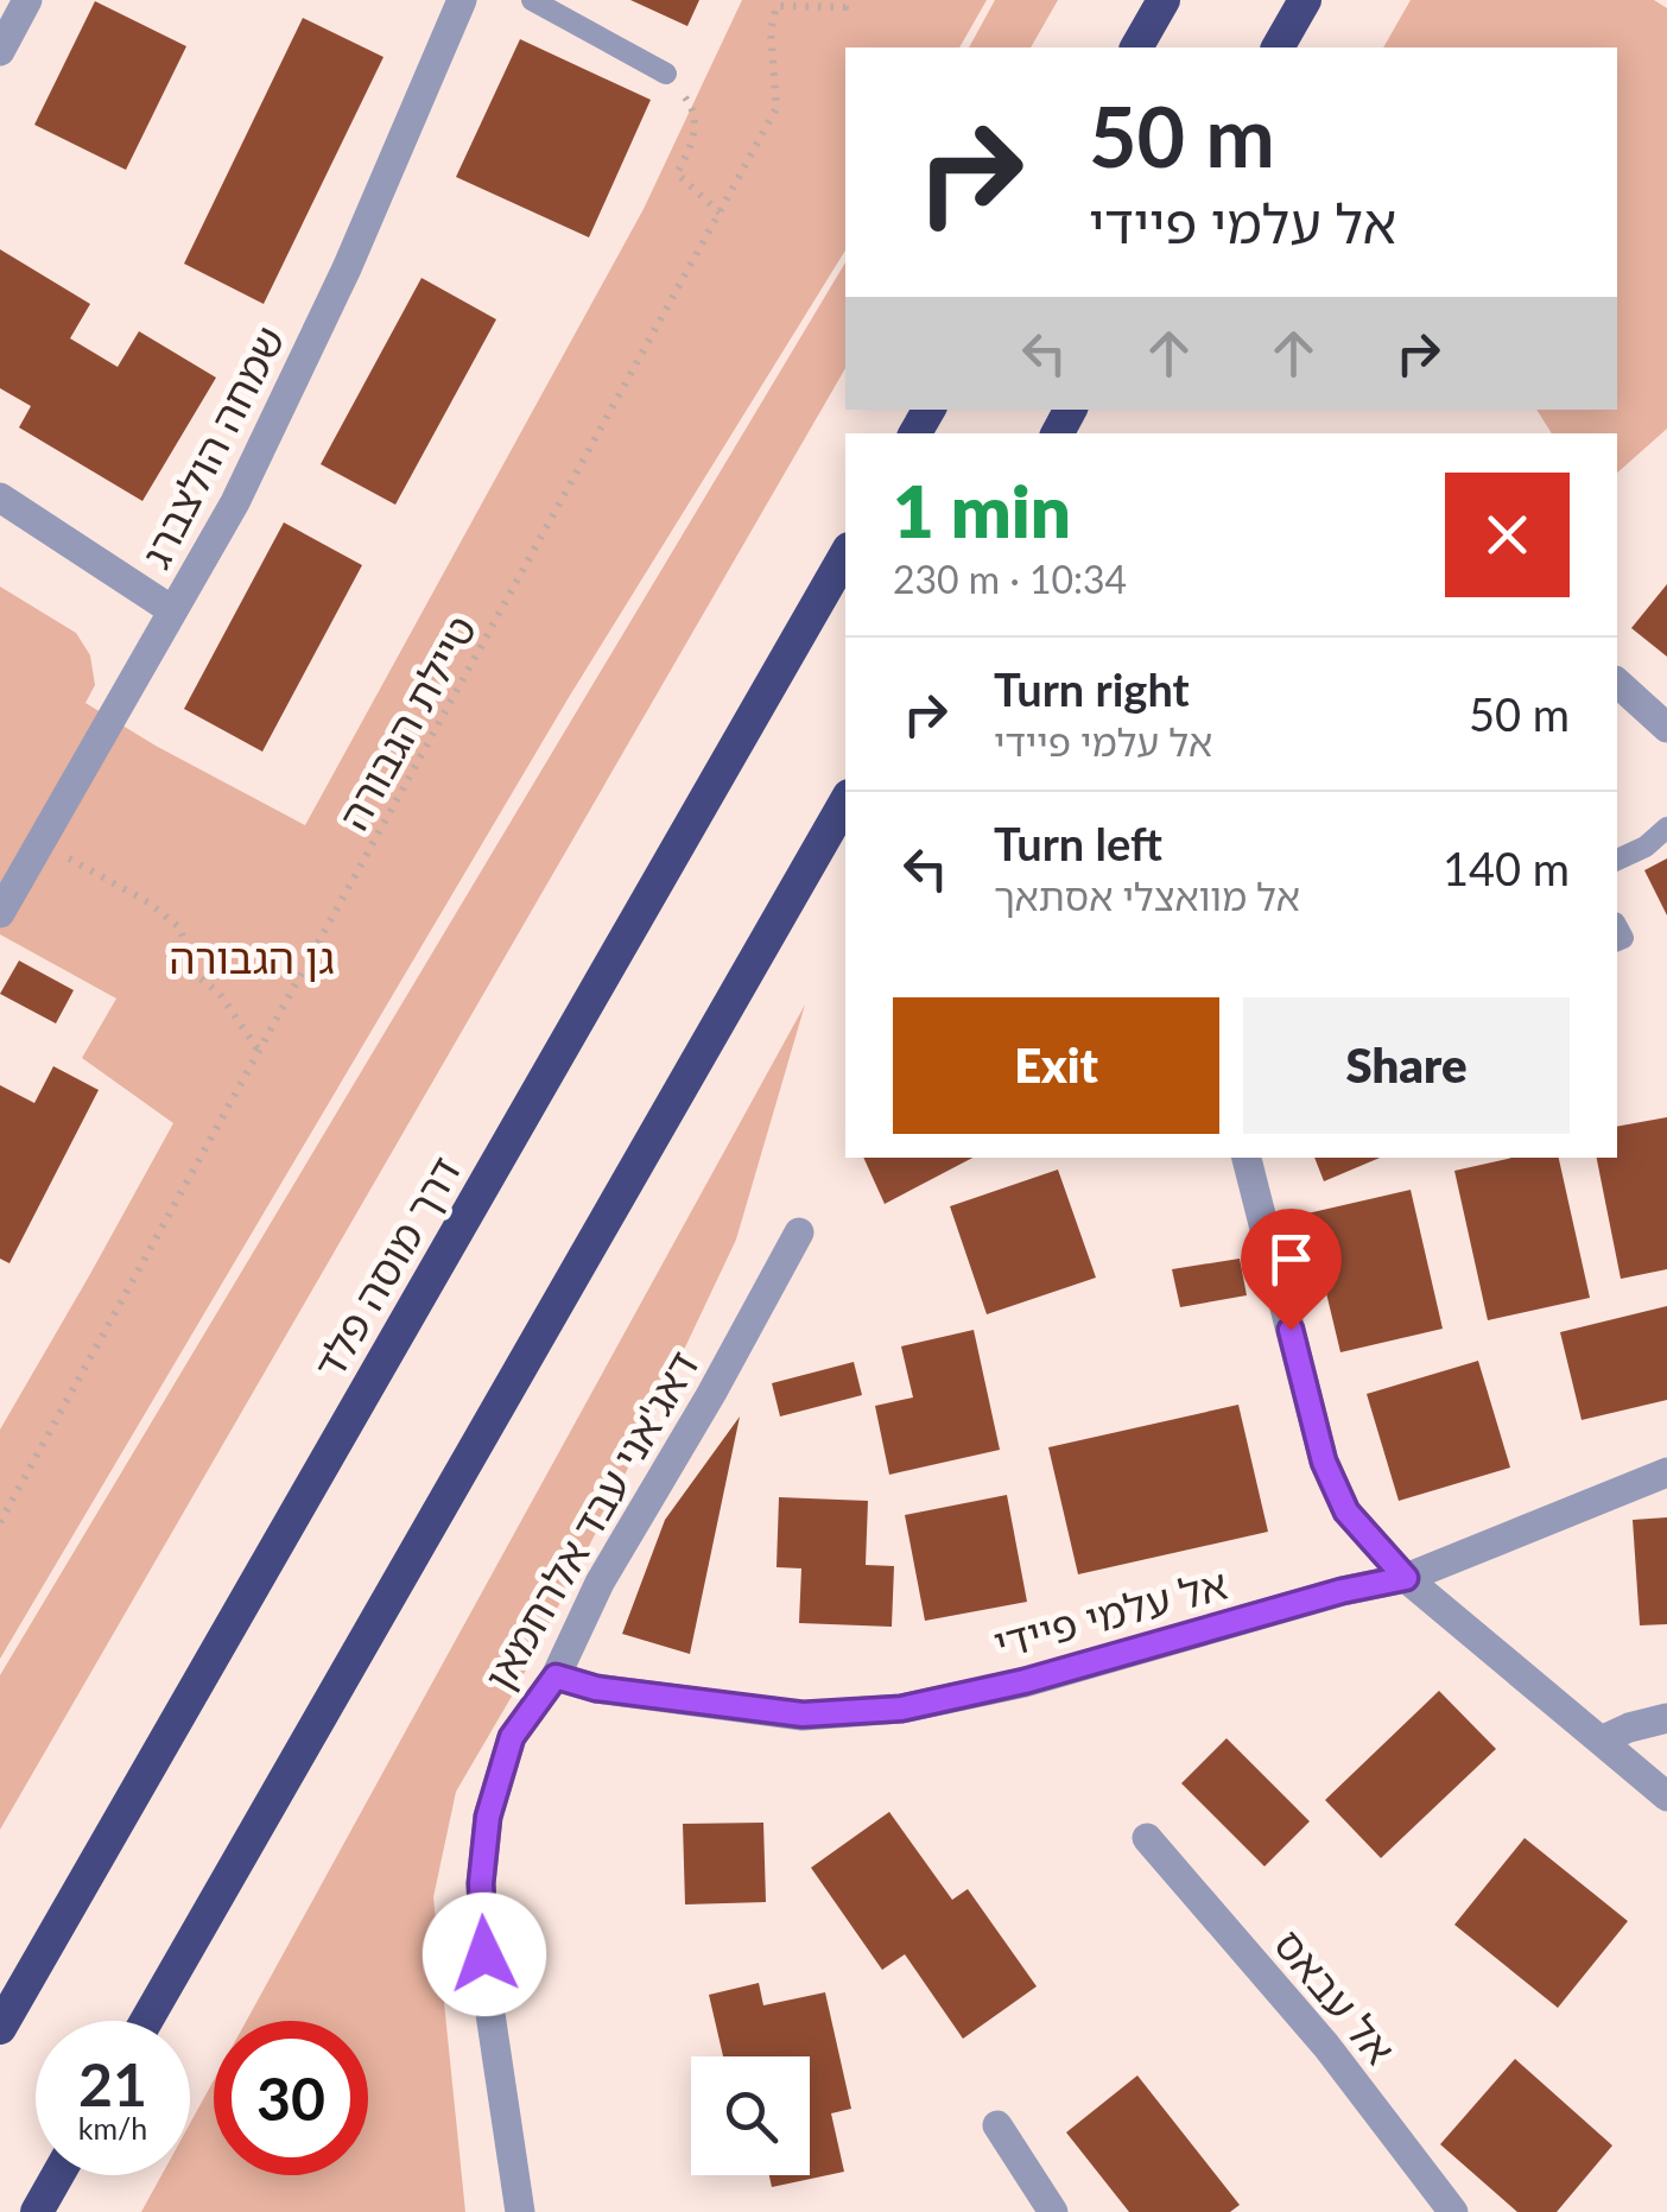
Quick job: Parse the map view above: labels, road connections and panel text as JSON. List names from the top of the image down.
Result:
{
  "streets": {
    "highway": ["דרך מוסה פלד"],
    "street": [
      "שמחה הולצברג",
      "דאג'אני עבד אלרחמאן",
      "אל עלמי פיידי",
      "אל עבאס"
    ],
    "path": ["טיילת הגבורה"]
  },
  "crossings": [
    ["דאג'אני עבד אלרחמאן", "אל עלמי פיידי"]
  ],
  "parks": ["גן הגבורה"],
  "page": {
    "turn": ["50 m", "אל עלמי פיידי"],
    "heading": ["1 min", "230 m · 10:34"],
    "list": [
      {
        "name": "Turn right",
        "note": "אל עלמי פיידי",
        "value": "50 m"
      },
      {
        "name": "Turn left",
        "note": "אל מוואצלי אסתאך",
        "value": "140 m"
      }
    ],
    "buttons": ["Exit", "Share"],
    "speed": "21 km/h",
    "limit": "30"
  }
}
